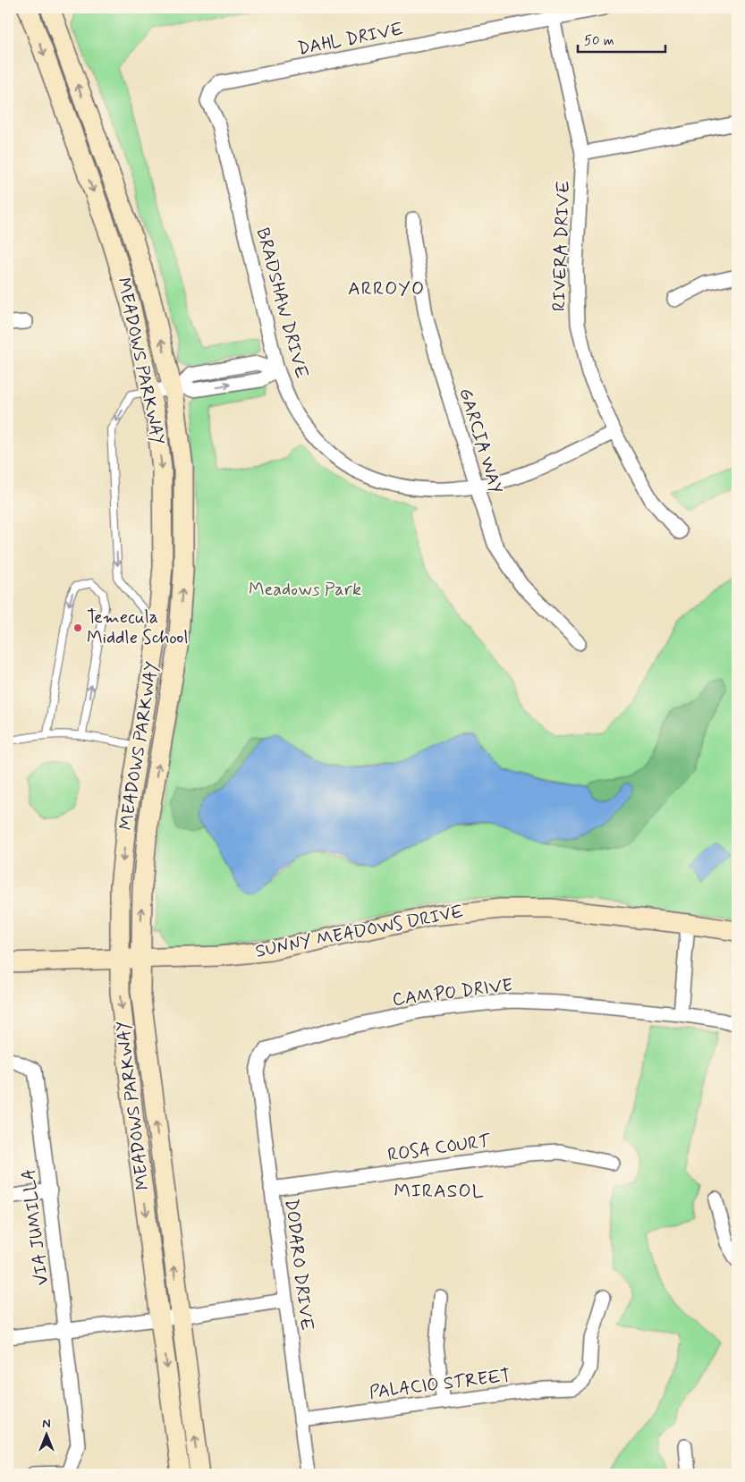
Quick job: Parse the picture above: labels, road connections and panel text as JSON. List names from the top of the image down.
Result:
{
  "streets": {
    "main road": ["MEADOWS PARKWAY", "SUNNY MEADOWS DRIVE"],
    "street": [
      "DAHL DRIVE",
      "RIVERA DRIVE",
      "BRADSHAW DRIVE",
      "GARCIA WAY",
      "CAMPO DRIVE",
      "ROSA COURT",
      "VIA JUMILLA",
      "DODARO DRIVE",
      "PALACIO STREET"
    ]
  },
  "crossings": [
    ["DAHL DRIVE", "RIVERA DRIVE"],
    ["DAHL DRIVE", "BRADSHAW DRIVE"],
    ["RIVERA DRIVE", "BRADSHAW DRIVE"],
    ["BRADSHAW DRIVE", "GARCIA WAY"],
    ["MEADOWS PARKWAY", "SUNNY MEADOWS DRIVE"],
    ["CAMPO DRIVE", "DODARO DRIVE"],
    ["ROSA COURT", "DODARO DRIVE"],
    ["DODARO DRIVE", "PALACIO STREET"]
  ],
  "districts": ["ARROYO", "MIRASOL"],
  "parks": ["Meadows Park"],
  "places": ["Temecula Middle School"],
  "scale_bar": "50 m",
  "north": "top"
}
